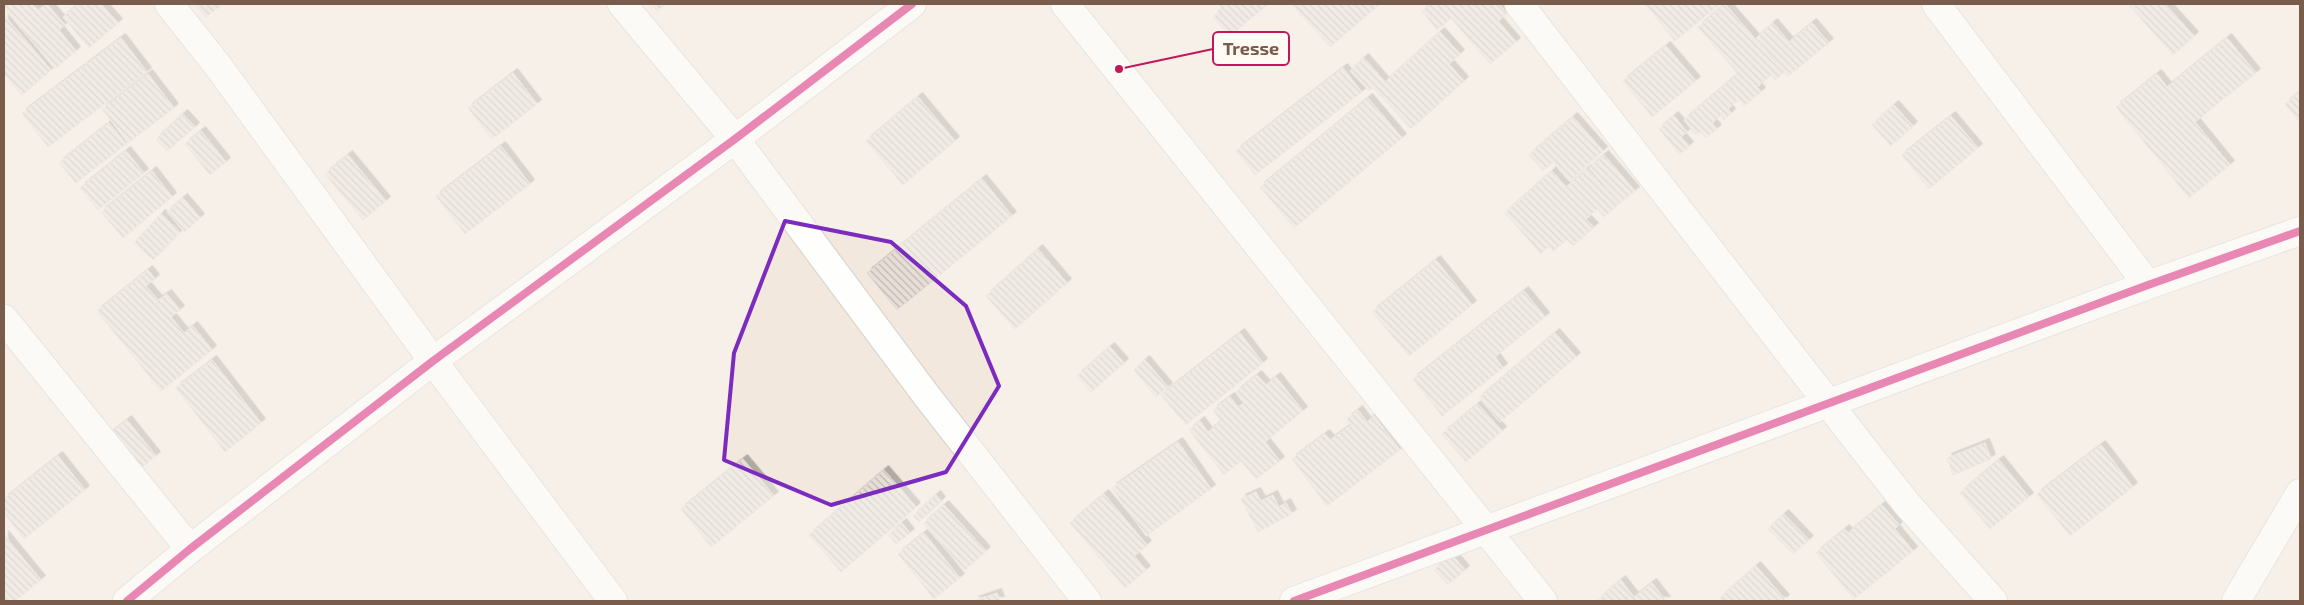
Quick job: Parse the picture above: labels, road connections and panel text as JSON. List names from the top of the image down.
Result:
{
  "places": ["Tresse"]
}
